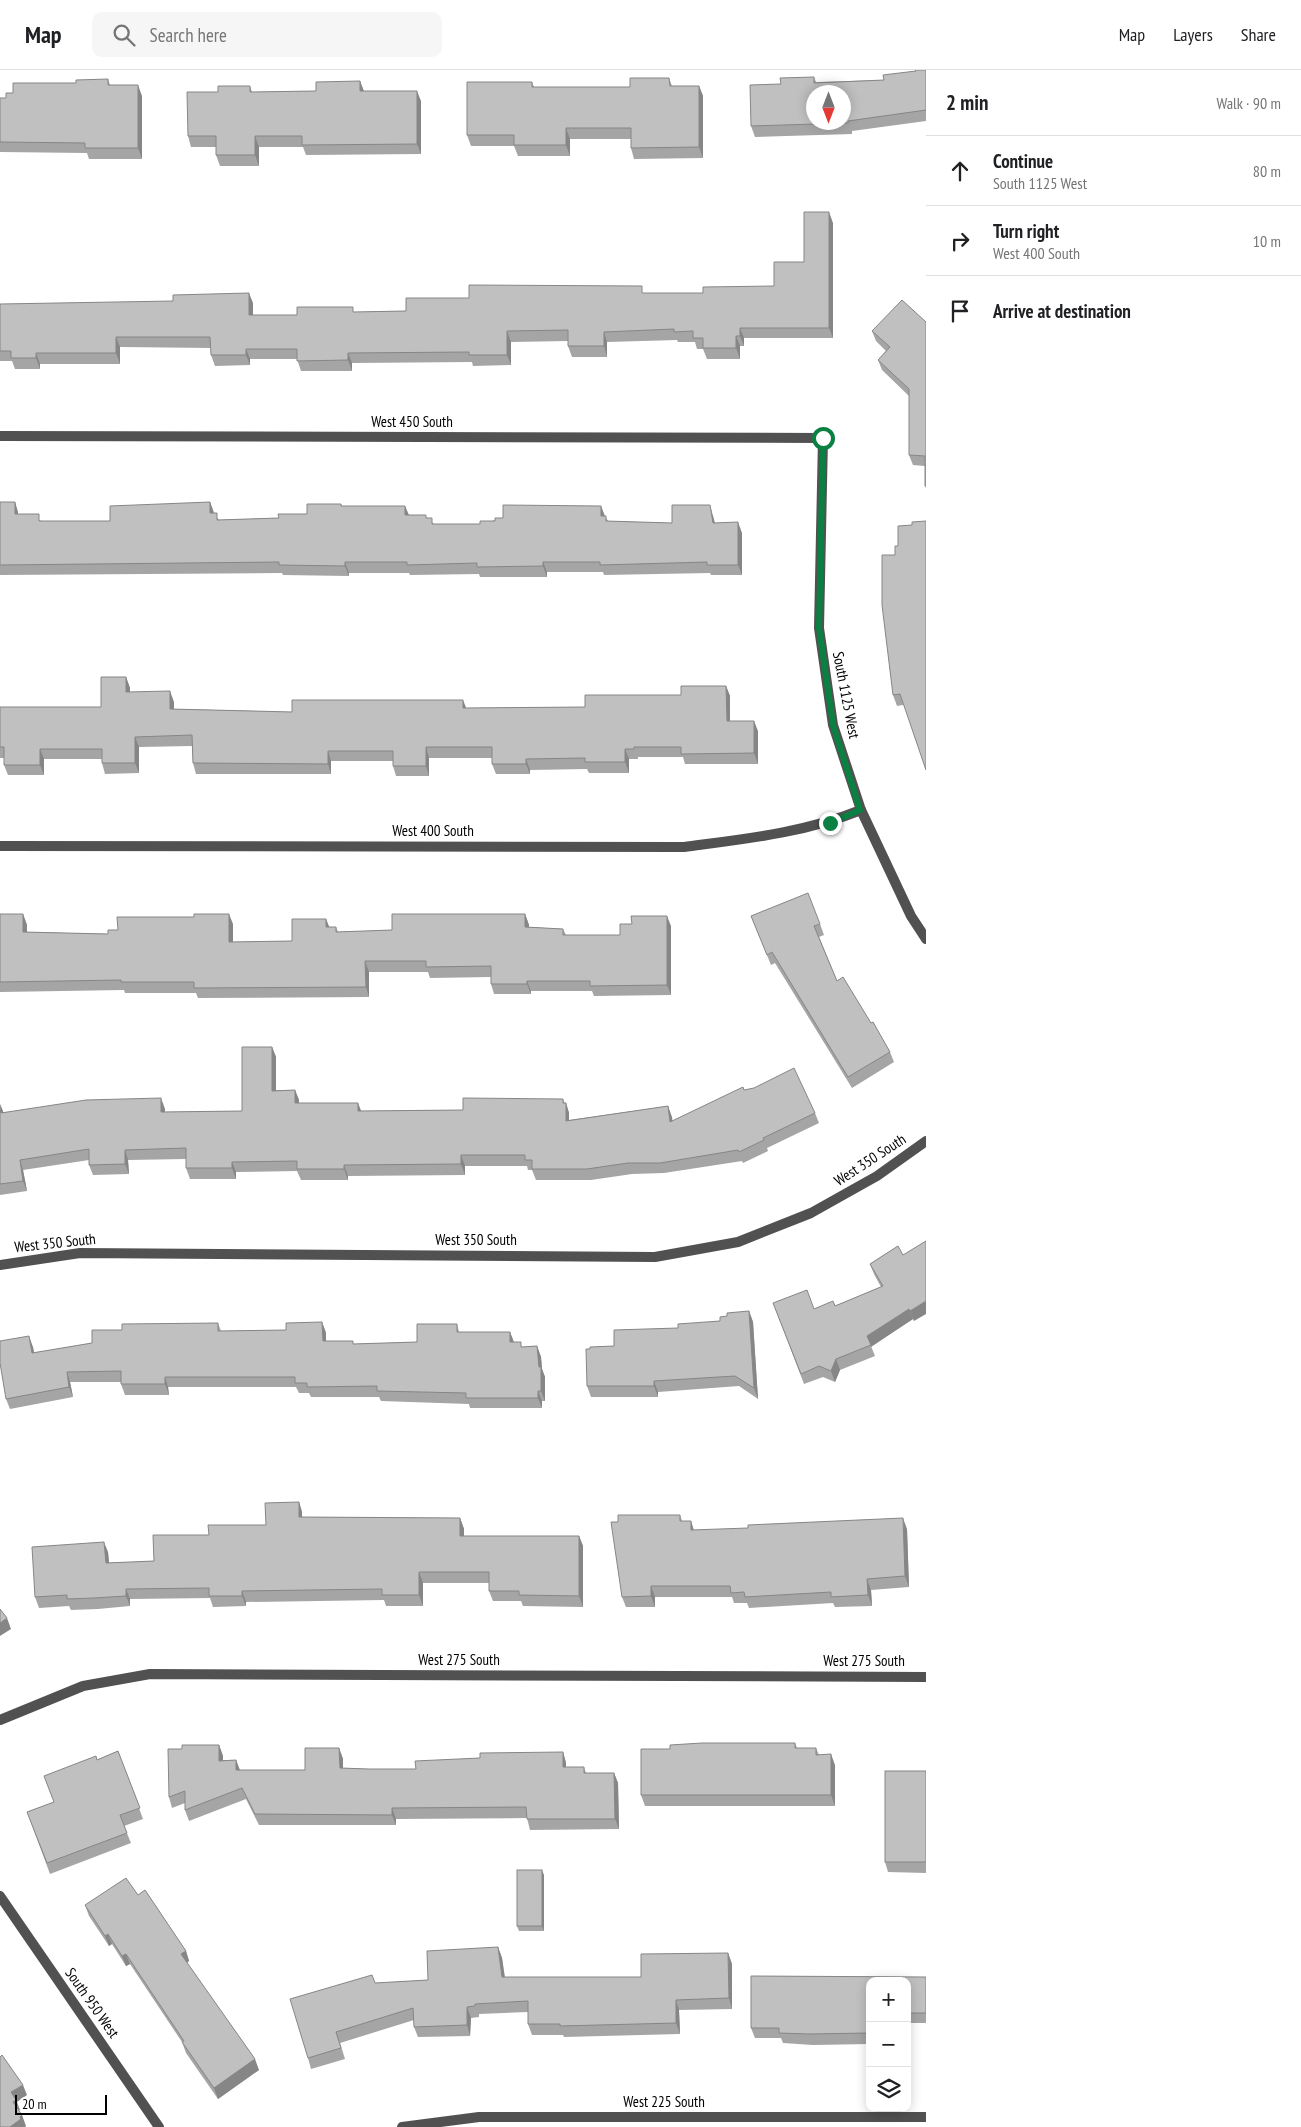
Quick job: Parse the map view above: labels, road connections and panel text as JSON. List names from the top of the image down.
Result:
{
  "streets": {
    "street": [
      "West 450 South",
      "South 1125 West",
      "West 400 South",
      "West 350 South",
      "West 275 South",
      "South 950 West",
      "West 225 South"
    ]
  },
  "crossings": [
    ["West 450 South", "South 1125 West"],
    ["South 1125 West", "West 400 South"]
  ],
  "scale_bar": "20 m",
  "north": "bottom",
  "page": {
    "header": "Map",
    "search": "Search here",
    "nav": ["Map", "Layers", "Share"],
    "heading": ["2 min", "Walk · 90 m"],
    "list": [
      ["Continue", "South 1125 West", "80 m"],
      ["Turn right", "West 400 South", "10 m"],
      "Arrive at destination"
    ],
    "map_buttons": ["+", "−"],
    "scale": "20 m"
  }
}
